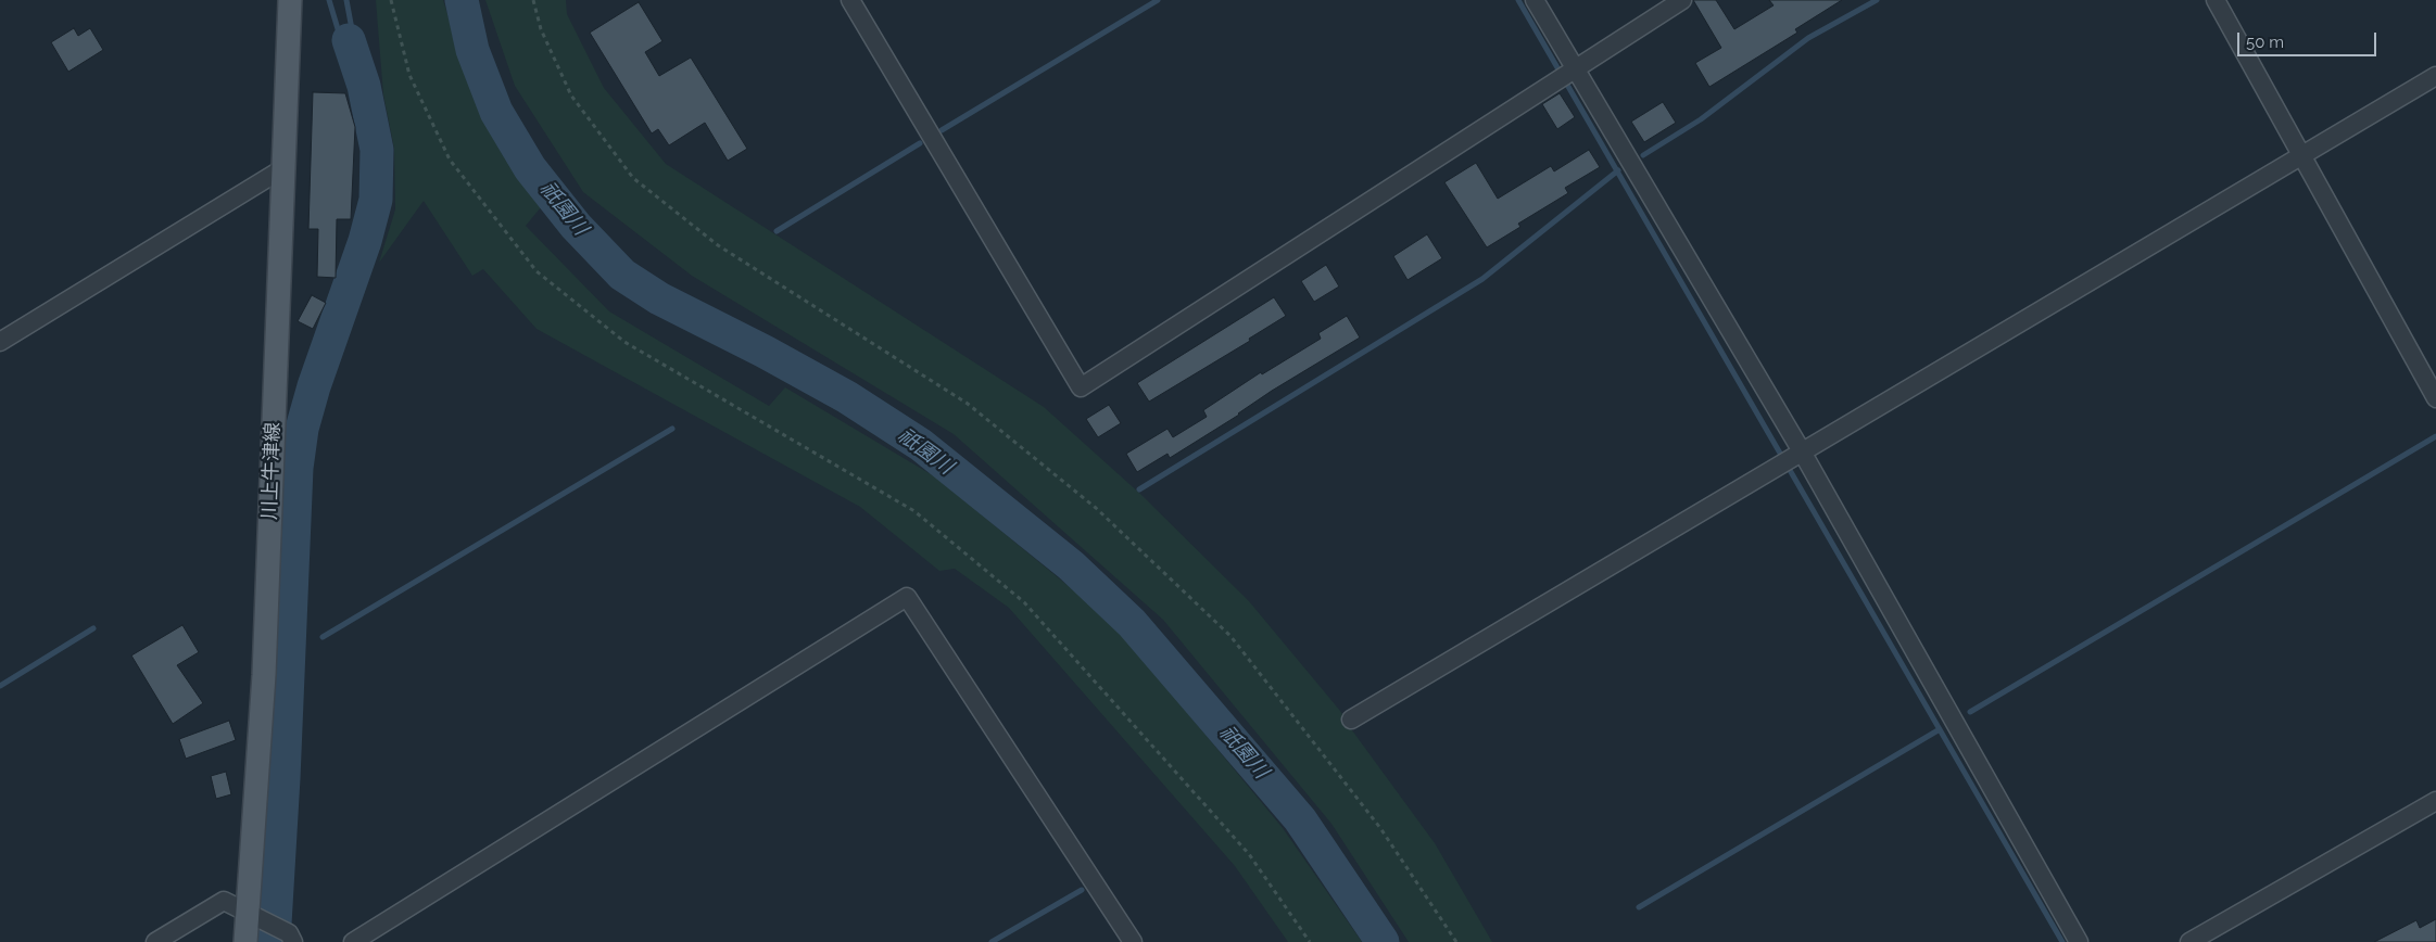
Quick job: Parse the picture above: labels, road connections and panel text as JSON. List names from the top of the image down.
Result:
{
  "streets": {
    "main road": ["川上牛津線"]
  },
  "water": ["祇園川"],
  "scale_bar": "50 m"
}
